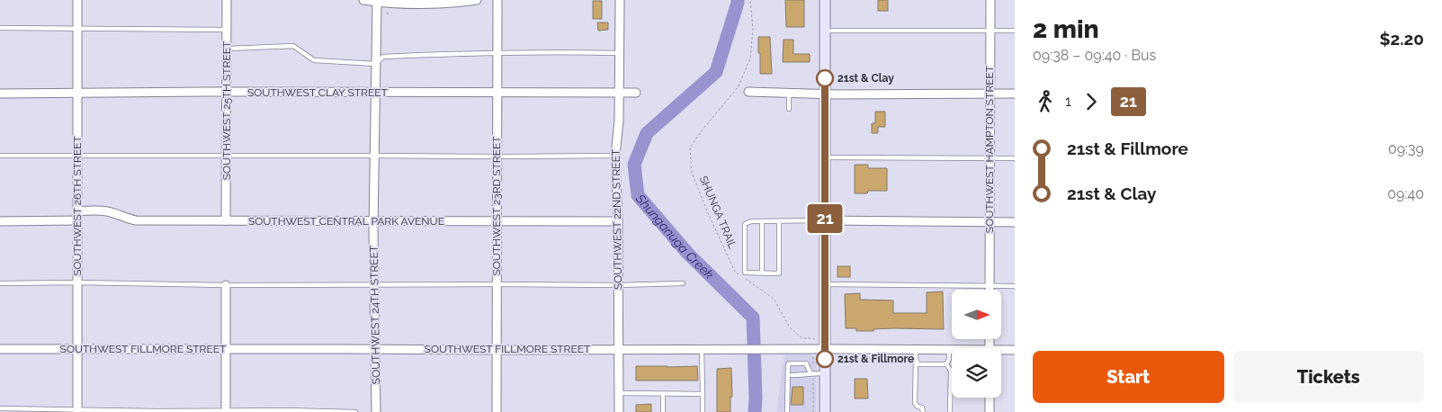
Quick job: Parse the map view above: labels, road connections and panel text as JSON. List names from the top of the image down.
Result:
{
  "streets": {
    "street": [
      "SOUTHWEST CLAY STREET",
      "SOUTHWEST 25TH STREET",
      "SOUTHWEST HAMPTON STREET",
      "SOUTHWEST 26TH STREET",
      "SOUTHWEST 23RD STREET",
      "SOUTHWEST 22ND STREET",
      "SOUTHWEST CENTRAL PARK AVENUE",
      "SOUTHWEST 24TH STREET",
      "SOUTHWEST FILLMORE STREET"
    ],
    "path": ["SHUNGA TRAIL"]
  },
  "crossings": [
    ["SOUTHWEST CLAY STREET", "SOUTHWEST 25TH STREET"],
    ["SOUTHWEST CLAY STREET", "SOUTHWEST 26TH STREET"],
    ["SOUTHWEST CLAY STREET", "SOUTHWEST 23RD STREET"],
    ["SOUTHWEST CLAY STREET", "SOUTHWEST 22ND STREET"],
    ["SOUTHWEST CLAY STREET", "SOUTHWEST 24TH STREET"],
    ["SOUTHWEST 25TH STREET", "SOUTHWEST CENTRAL PARK AVENUE"],
    ["SOUTHWEST 26TH STREET", "SOUTHWEST CENTRAL PARK AVENUE"],
    ["SOUTHWEST 26TH STREET", "SOUTHWEST FILLMORE STREET"],
    ["SOUTHWEST 23RD STREET", "SOUTHWEST CENTRAL PARK AVENUE"],
    ["SOUTHWEST 23RD STREET", "SOUTHWEST FILLMORE STREET"],
    ["SOUTHWEST 22ND STREET", "SOUTHWEST CENTRAL PARK AVENUE"],
    ["SOUTHWEST 22ND STREET", "SOUTHWEST FILLMORE STREET"],
    ["SOUTHWEST CENTRAL PARK AVENUE", "SOUTHWEST 24TH STREET"],
    ["SOUTHWEST 24TH STREET", "SOUTHWEST FILLMORE STREET"]
  ],
  "water": ["Shunganuga Creek"],
  "places": ["21st & Clay", "21st & Fillmore"],
  "lines": ["bus line 21"],
  "north": "right",
  "page": {
    "on_map": "21",
    "heading": ["2 min", "09:38 – 09:40 · Bus", "$2.20"],
    "legs": ["1", "21"],
    "list": [
      {
        "name": "21st & Fillmore",
        "value": "09:39"
      },
      {
        "name": "21st & Clay",
        "value": "09:40"
      }
    ],
    "buttons": ["Start", "Tickets"]
  }
}
